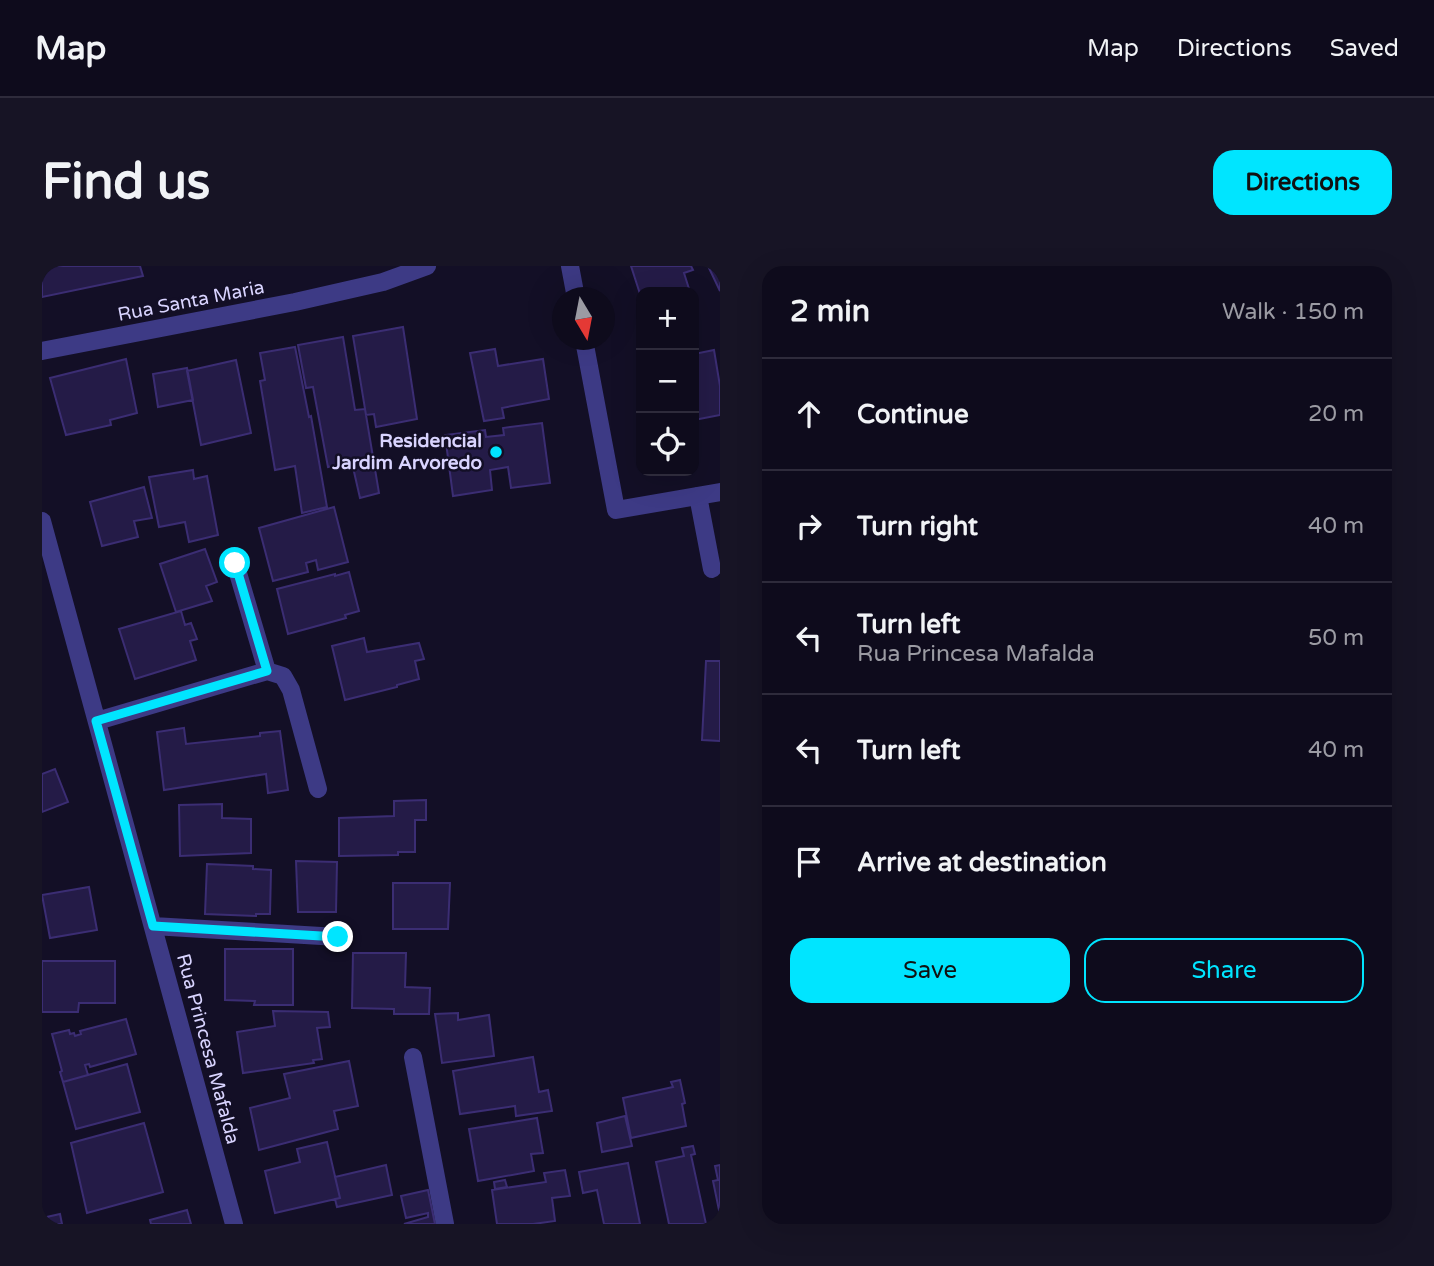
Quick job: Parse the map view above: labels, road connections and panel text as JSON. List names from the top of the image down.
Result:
{
  "streets": {
    "street": ["Rua Santa Maria", "Rua Princesa Mafalda"]
  },
  "places": ["Residencial Jardim Arvoredo"],
  "north": "bottom",
  "page": {
    "header": "Map",
    "nav": ["Map", "Directions", "Saved"],
    "buttons": [
      "Directions",
      ["Save", "Share"]
    ],
    "title": "Find us",
    "heading": ["2 min", "Walk · 150 m"],
    "map_buttons": ["+", "−"],
    "list": [
      ["Continue", "20 m"],
      ["Turn right", "40 m"],
      ["Turn left", "Rua Princesa Mafalda", "50 m"],
      ["Turn left", "40 m"],
      "Arrive at destination"
    ]
  }
}
